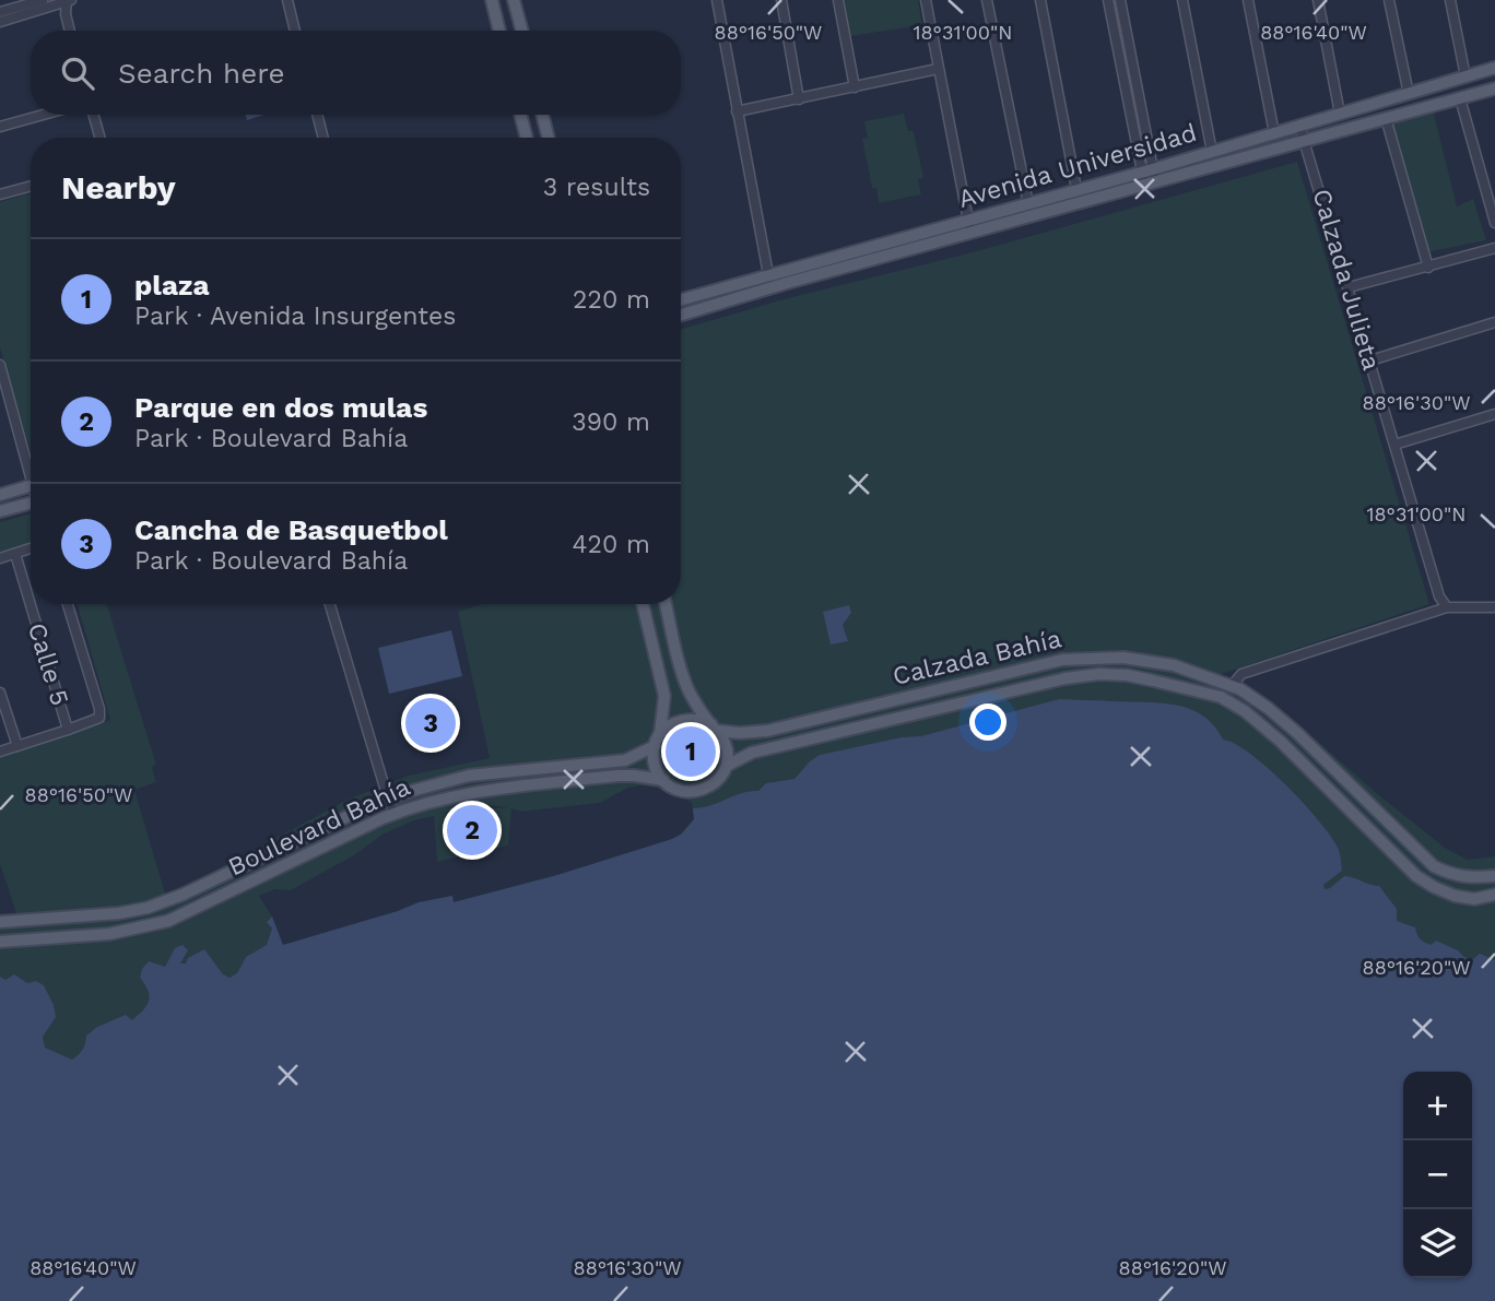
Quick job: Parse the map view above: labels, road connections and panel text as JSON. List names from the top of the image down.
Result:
{
  "streets": {
    "main road": ["Avenida Universidad", "Calzada Bahía", "Boulevard Bahía"],
    "street": ["Calzada Julieta", "Calle 5"]
  },
  "crossings": [
    ["Avenida Universidad", "Calzada Julieta"],
    ["Calzada Bahía", "Boulevard Bahía"]
  ],
  "page": {
    "search": "Search here",
    "heading": ["Nearby", "3 results"],
    "list": [
      {
        "mark": "1",
        "name": "plaza",
        "note": "Park · Avenida Insurgentes",
        "value": "220 m"
      },
      {
        "mark": "2",
        "name": "Parque en dos mulas",
        "note": "Park · Boulevard Bahía",
        "value": "390 m"
      },
      {
        "mark": "3",
        "name": "Cancha de Basquetbol",
        "note": "Park · Boulevard Bahía",
        "value": "420 m"
      }
    ],
    "pins": ["3", "1", "2"],
    "map_buttons": ["+", "−"]
  },
  "coordinates": [
    "18°31'00\"N",
    "88°16'50\"W",
    "88°16'40\"W",
    "88°16'30\"W",
    "88°16'20\"W"
  ]
}
